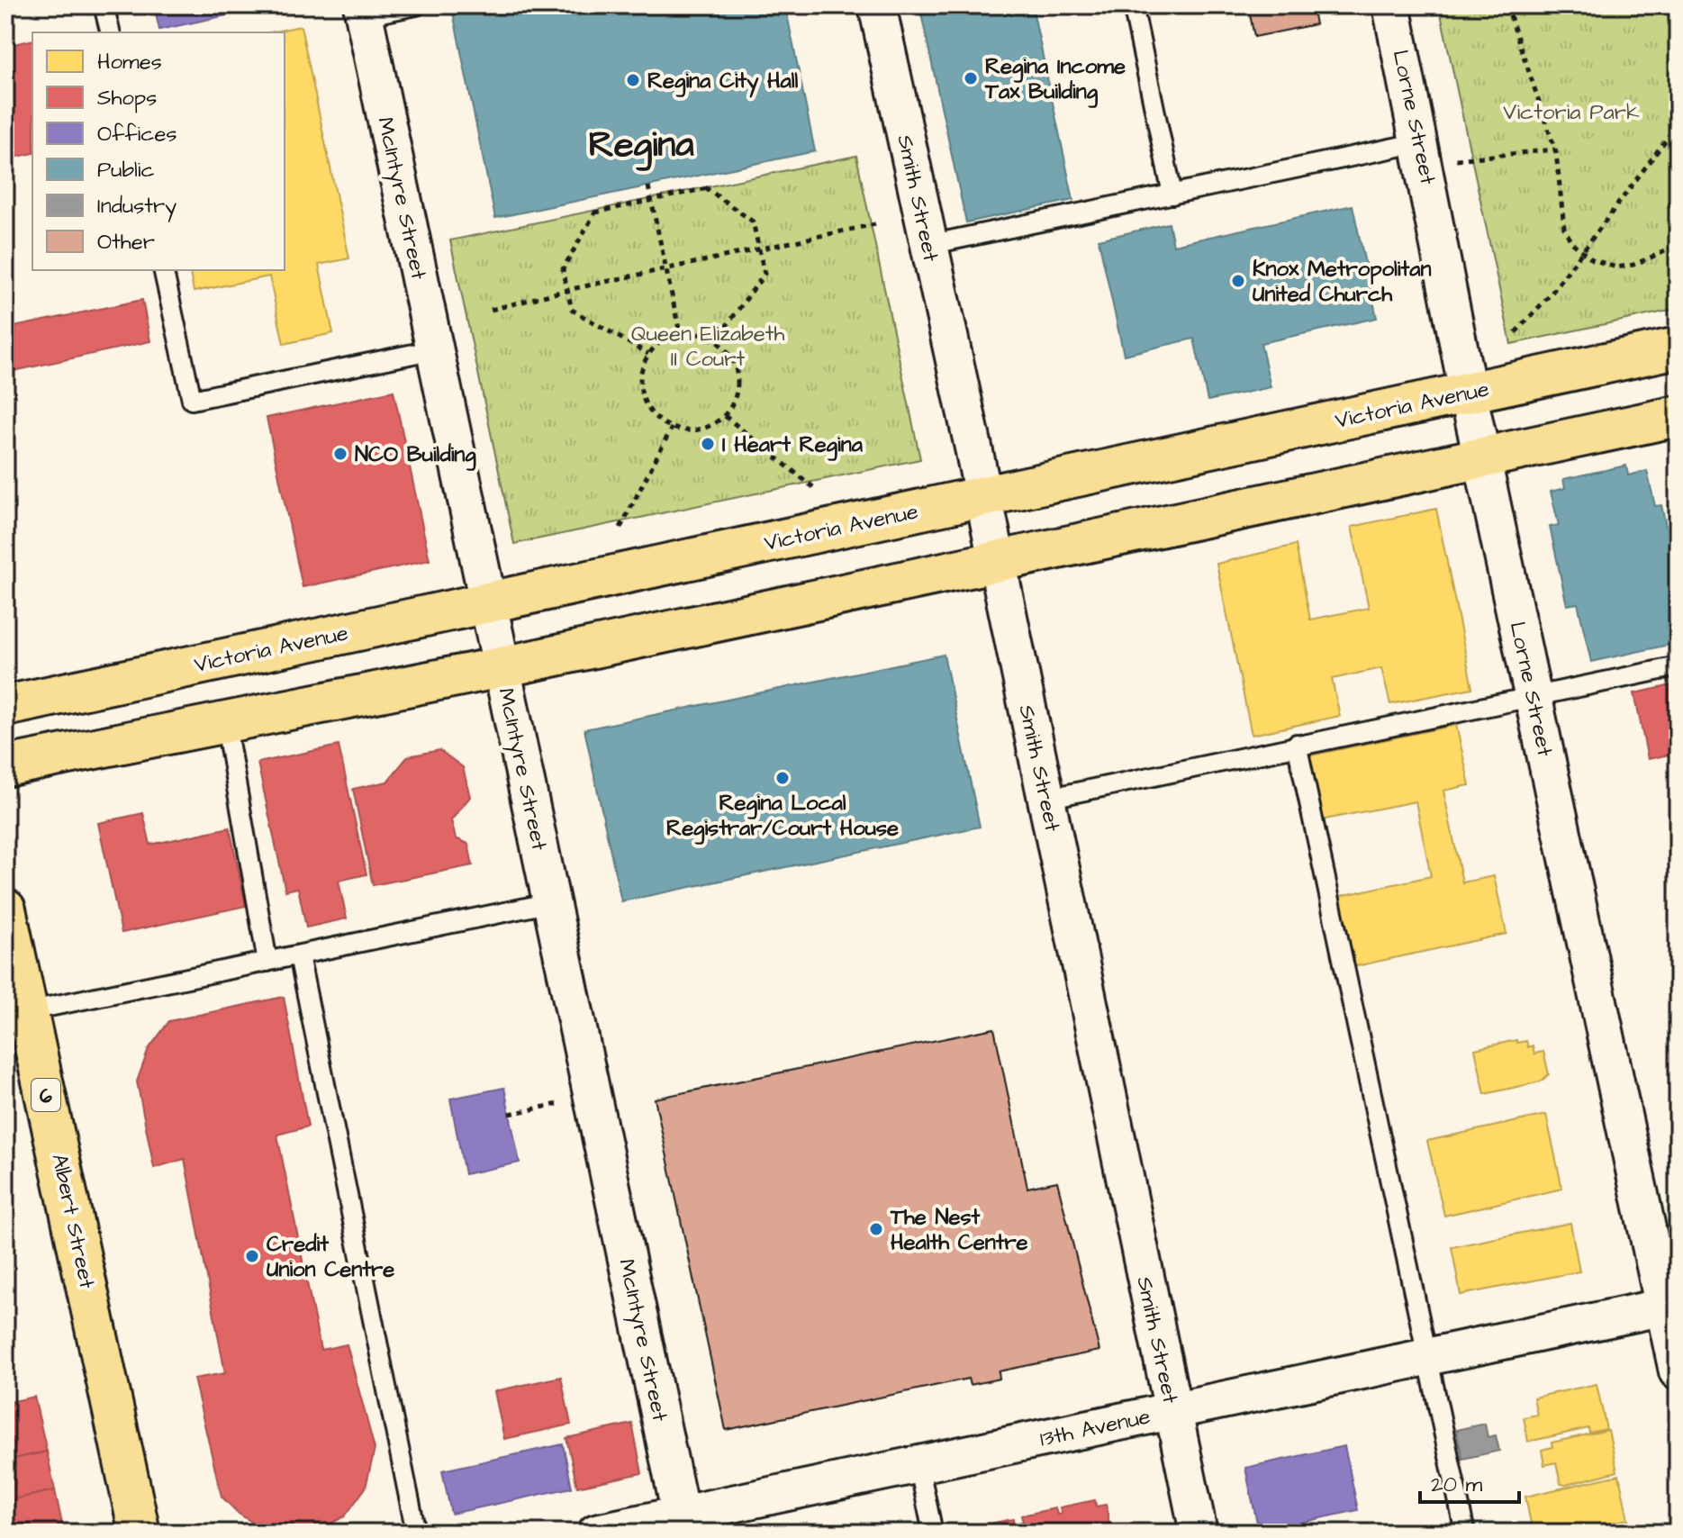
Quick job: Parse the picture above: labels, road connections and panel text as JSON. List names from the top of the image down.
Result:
{
  "streets": {
    "main road": ["Victoria Avenue", "6", "Albert Street"],
    "street": [
      "Lorne Street",
      "McIntyre Street",
      "Smith Street",
      "13th Avenue"
    ]
  },
  "crossings": [
    ["Lorne Street", "Victoria Avenue"],
    ["Lorne Street", "13th Avenue"],
    ["McIntyre Street", "Victoria Avenue"],
    ["McIntyre Street", "13th Avenue"],
    ["Smith Street", "Victoria Avenue"],
    ["Smith Street", "13th Avenue"]
  ],
  "districts": ["Regina"],
  "parks": ["Victoria Park", "Queen Elizabeth II Court"],
  "places": [
    "Regina Income Tax Building",
    "Regina City Hall",
    "Knox Metropolitan United Church",
    "I Heart Regina",
    "NCO Building",
    "Regina Local Registrar/Court House",
    "The Nest Health Centre",
    "Credit Union Centre"
  ],
  "legend": [
    "Homes",
    "Shops",
    "Offices",
    "Public",
    "Industry",
    "Other"
  ],
  "scale_bar": "20 m"
}
